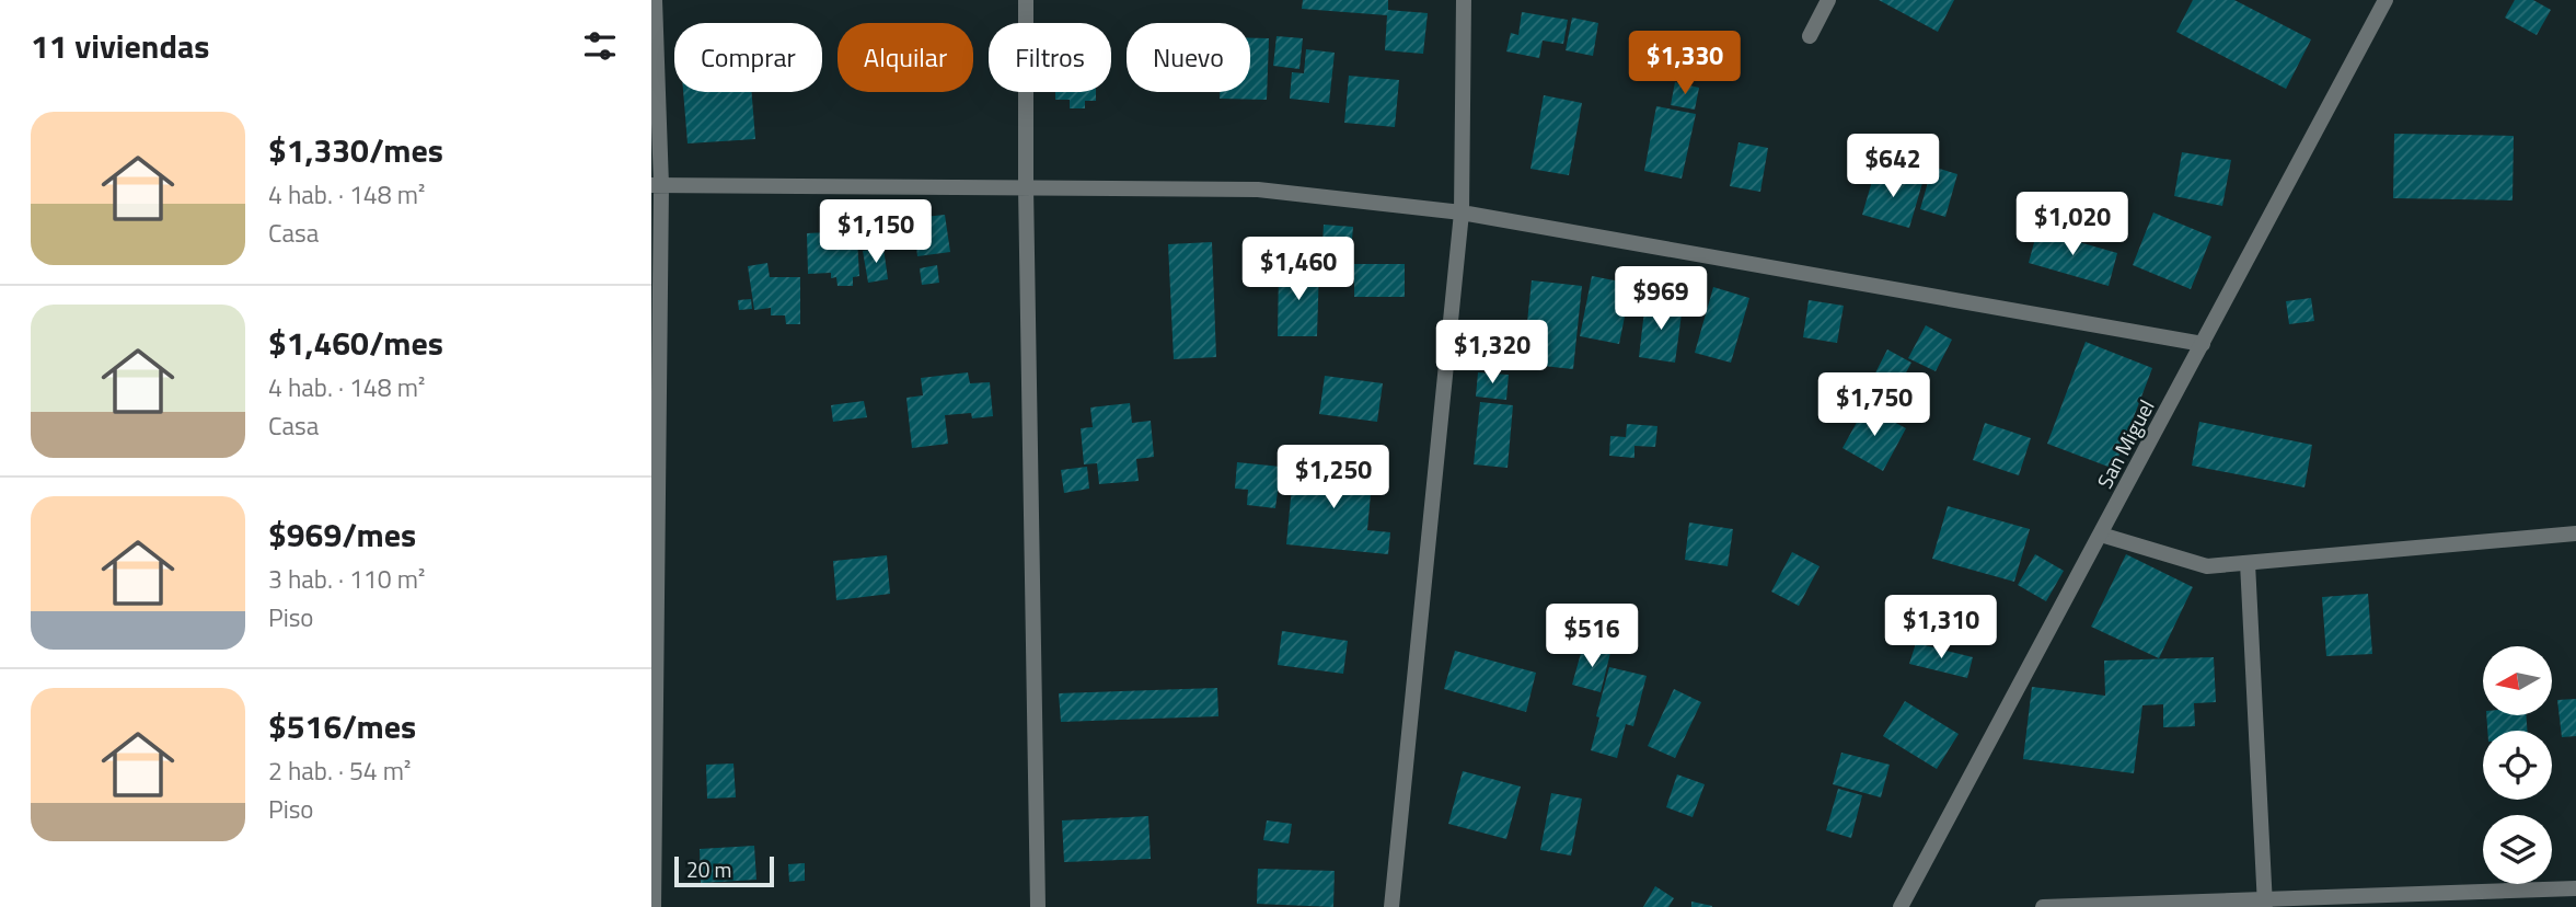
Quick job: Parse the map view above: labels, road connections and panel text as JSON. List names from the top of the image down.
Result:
{
  "streets": {
    "street": ["San Miguel"]
  },
  "scale_bar": "20 m",
  "north": "left",
  "page": {
    "heading": "11 viviendas",
    "chip": [
      "Comprar",
      "Alquilar",
      "Filtros",
      "Nuevo"
    ],
    "price": [
      "$1,330",
      "$642",
      "$1,020",
      "$1,150",
      "$1,460",
      "$969",
      "$1,320",
      "$1,750",
      "$1,250",
      "$1,310",
      "$516"
    ],
    "list": [
      {
        "name": "$1,330/mes",
        "note": "4 hab. · 148 m² · Casa"
      },
      {
        "name": "$1,460/mes",
        "note": "4 hab. · 148 m² · Casa"
      },
      {
        "name": "$969/mes",
        "note": "3 hab. · 110 m² · Piso"
      },
      {
        "name": "$516/mes",
        "note": "2 hab. · 54 m² · Piso"
      }
    ],
    "scale": "20 m"
  }
}
